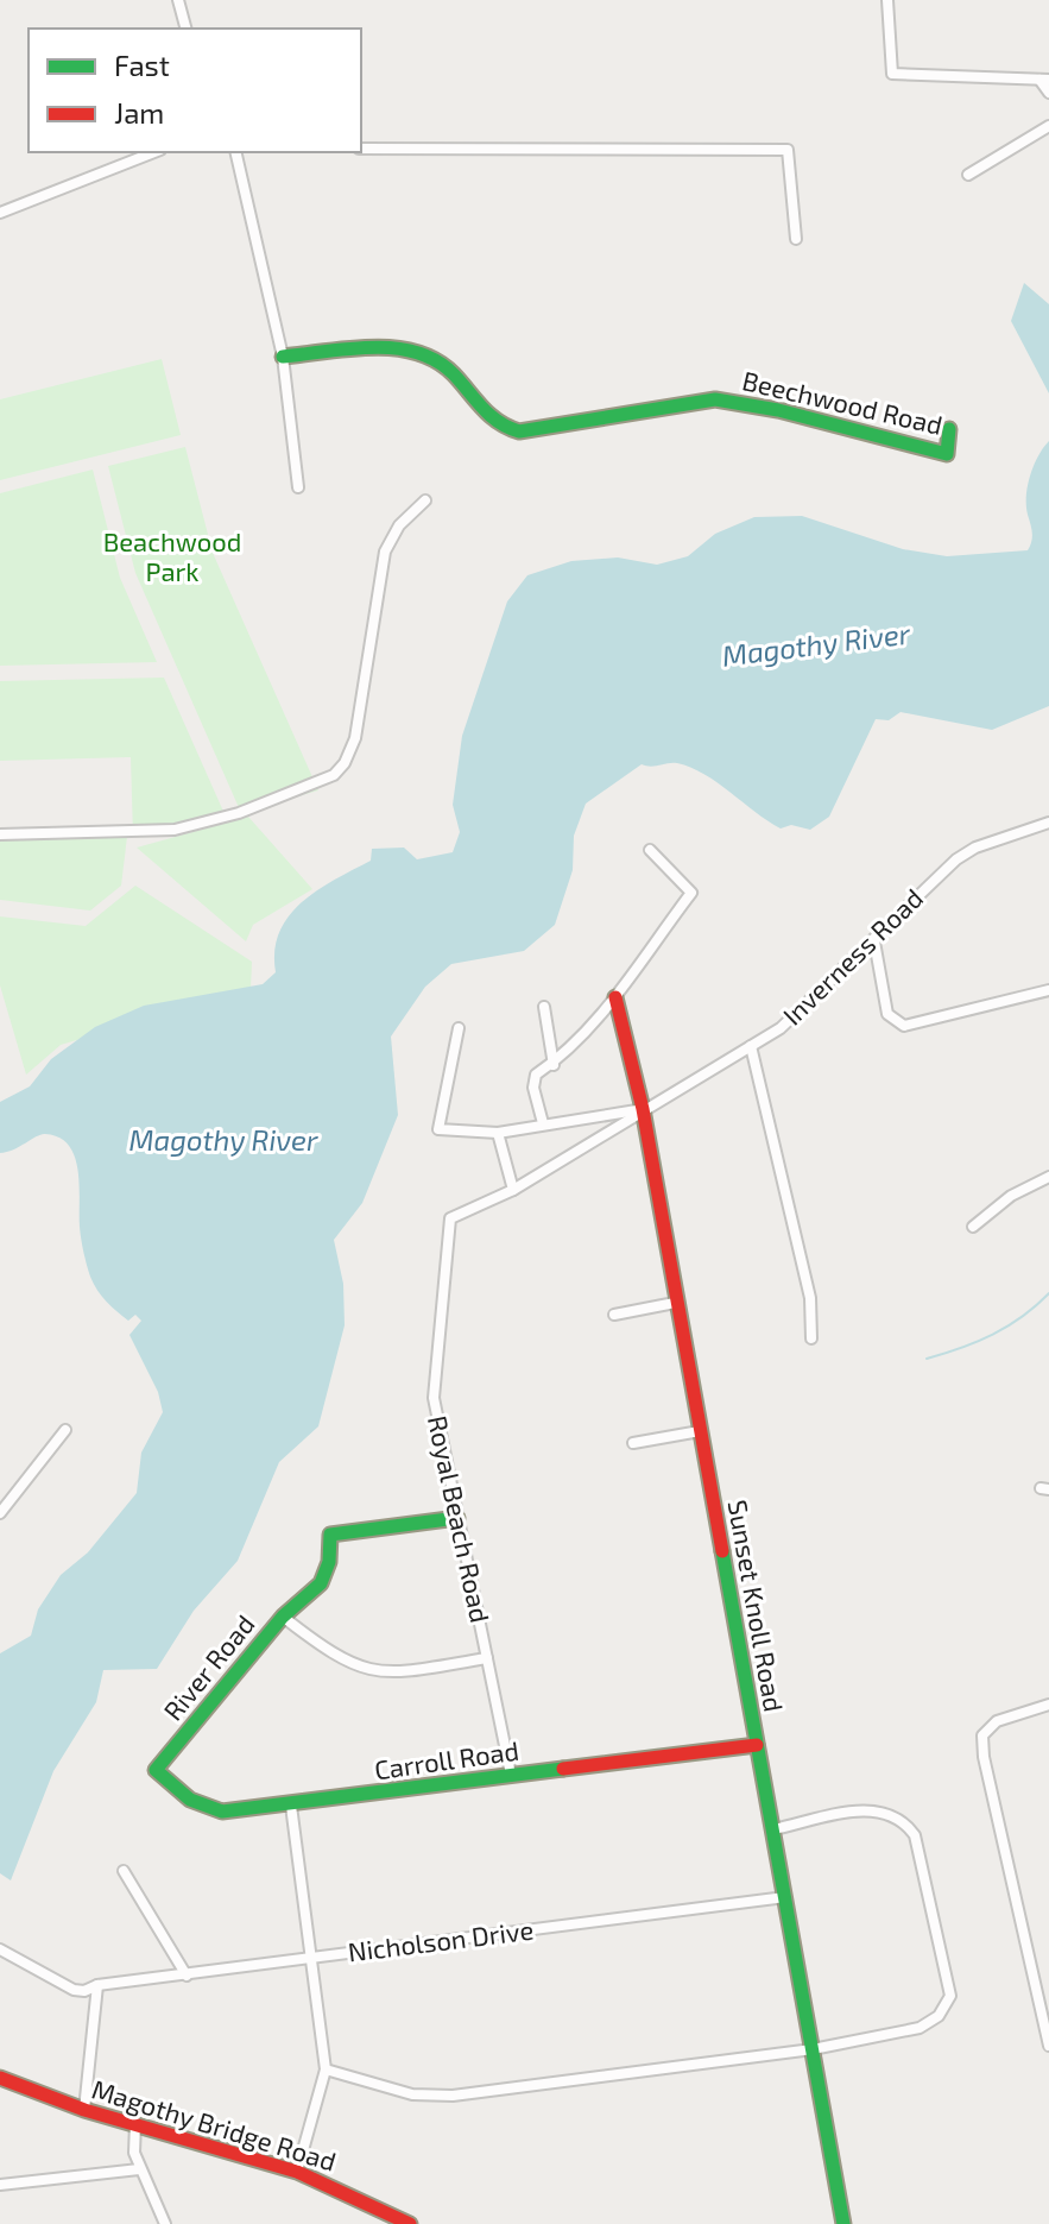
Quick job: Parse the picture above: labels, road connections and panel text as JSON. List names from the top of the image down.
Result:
{
  "streets": {
    "street": [
      "Beechwood Road",
      "Inverness Road",
      "Royal Beach Road",
      "Sunset Knoll Road",
      "River Road",
      "Carroll Road",
      "Nicholson Drive",
      "Magothy Bridge Road"
    ]
  },
  "crossings": [
    ["Inverness Road", "Royal Beach Road"],
    ["Inverness Road", "Sunset Knoll Road"],
    ["Royal Beach Road", "River Road"],
    ["Royal Beach Road", "Carroll Road"],
    ["Sunset Knoll Road", "Carroll Road"],
    ["Sunset Knoll Road", "Nicholson Drive"],
    ["River Road", "Carroll Road"]
  ],
  "water": ["Magothy River"],
  "parks": ["Beachwood Park"],
  "legend": ["Fast", "Jam"]
}
